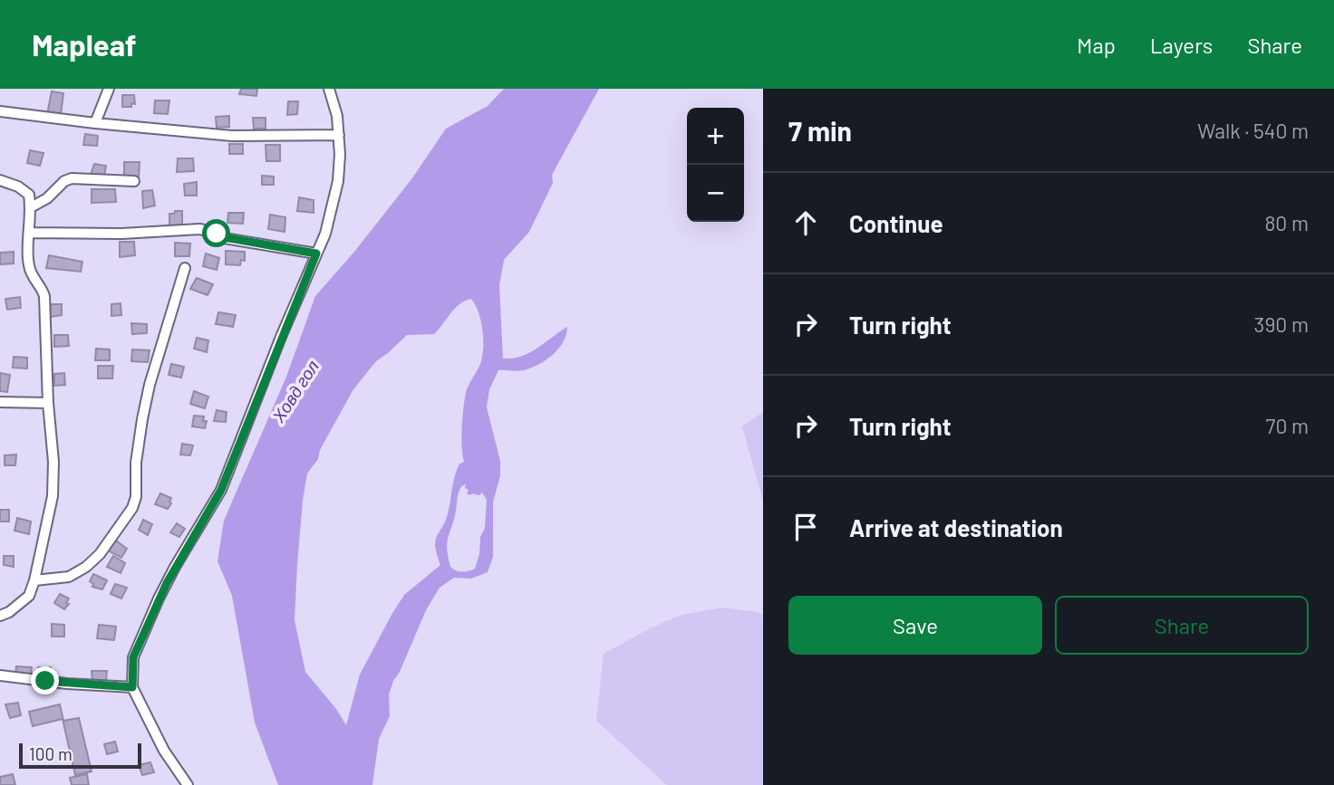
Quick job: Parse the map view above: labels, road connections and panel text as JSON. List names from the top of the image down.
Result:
{
  "water": ["Ховд гол"],
  "scale_bar": "100 m",
  "page": {
    "header": "Mapleaf",
    "nav": ["Map", "Layers", "Share"],
    "heading": ["7 min", "Walk · 540 m"],
    "map_buttons": ["+", "−"],
    "list": [
      ["Continue", "80 m"],
      ["Turn right", "390 m"],
      ["Turn right", "70 m"],
      "Arrive at destination"
    ],
    "buttons": ["Save", "Share"],
    "scale": "100 m"
  }
}
